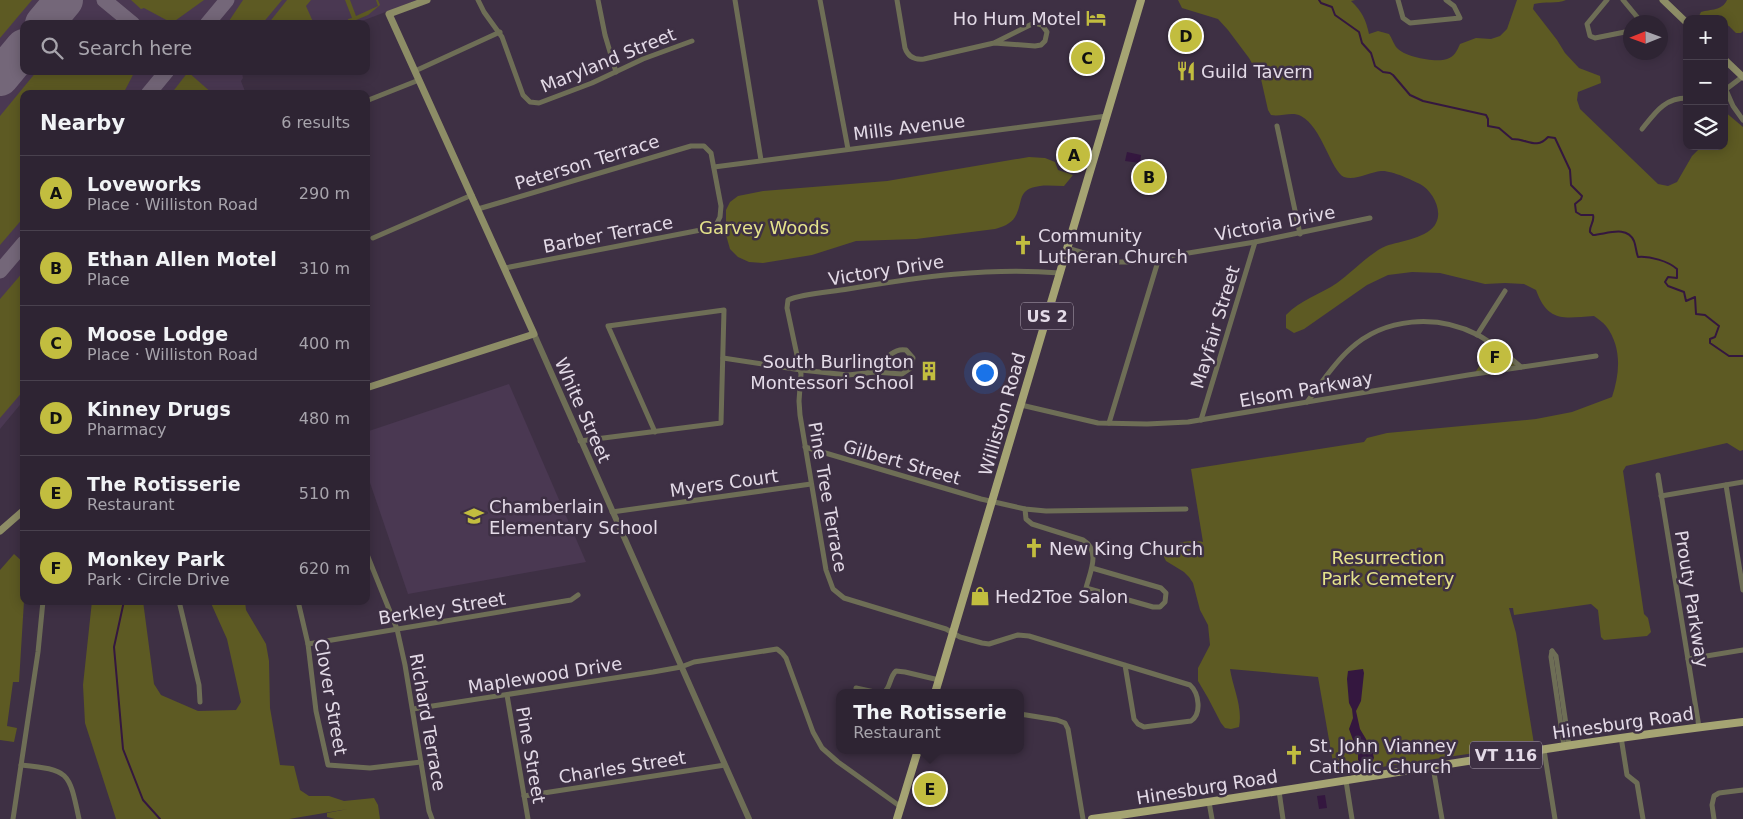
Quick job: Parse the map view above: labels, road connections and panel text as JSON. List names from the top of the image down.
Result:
{
  "streets": {
    "main road": [
      "US 2",
      "White Street",
      "Williston Road",
      "Hinesburg Road",
      "VT 116"
    ],
    "street": [
      "Maryland Street",
      "Mills Avenue",
      "Peterson Terrace",
      "Victoria Drive",
      "Barber Terrace",
      "Victory Drive",
      "Mayfair Street",
      "Elsom Parkway",
      "Gilbert Street",
      "Myers Court",
      "Pine Tree Terrace",
      "Prouty Parkway",
      "Berkley Street",
      "Maplewood Drive",
      "Clover Street",
      "Richard Terrace",
      "Pine Street",
      "Charles Street"
    ]
  },
  "crossings": [
    ["Mills Avenue", "Peterson Terrace"],
    ["Mills Avenue", "Barber Terrace"],
    ["Mills Avenue", "Williston Road"],
    ["Peterson Terrace", "Barber Terrace"],
    ["Peterson Terrace", "White Street"],
    ["Victoria Drive", "Mayfair Street"],
    ["Victoria Drive", "Williston Road"],
    ["Barber Terrace", "White Street"],
    ["Victory Drive", "Williston Road"],
    ["Victory Drive", "Pine Tree Terrace"],
    ["Mayfair Street", "Elsom Parkway"],
    ["Elsom Parkway", "Williston Road"],
    ["White Street", "Myers Court"],
    ["White Street", "Maplewood Drive"],
    ["White Street", "Charles Street"],
    ["Williston Road", "Gilbert Street"],
    ["Williston Road", "Pine Tree Terrace"],
    ["Gilbert Street", "Pine Tree Terrace"],
    ["Myers Court", "Pine Tree Terrace"],
    ["Prouty Parkway", "Hinesburg Road"],
    ["Berkley Street", "Clover Street"],
    ["Berkley Street", "Richard Terrace"],
    ["Maplewood Drive", "Richard Terrace"],
    ["Maplewood Drive", "Pine Street"],
    ["Clover Street", "Richard Terrace"],
    ["Pine Street", "Charles Street"]
  ],
  "parks": ["Garvey Woods", "Resurrection Park Cemetery"],
  "places": {
    "hotel": ["Ho Hum Motel"],
    "restaurant": ["Guild Tavern"],
    "church": ["Community Lutheran Church", "New King Church", "St. John Vianney Catholic Church"],
    "building": ["South Burlington Montessori School"],
    "school or university": ["Chamberlain Elementary School"],
    "shop": ["Hed2Toe Salon"]
  },
  "north": "left",
  "page": {
    "map_buttons": ["+", "−"],
    "pins": [
      "D",
      "C",
      "A",
      "B",
      "F",
      "E"
    ],
    "search": "Search here",
    "heading": ["Nearby", "6 results"],
    "list": [
      {
        "mark": "A",
        "name": "Loveworks",
        "note": "Place · Williston Road",
        "value": "290 m"
      },
      {
        "mark": "B",
        "name": "Ethan Allen Motel",
        "note": "Place",
        "value": "310 m"
      },
      {
        "mark": "C",
        "name": "Moose Lodge",
        "note": "Place · Williston Road",
        "value": "400 m"
      },
      {
        "mark": "D",
        "name": "Kinney Drugs",
        "note": "Pharmacy",
        "value": "480 m"
      },
      {
        "mark": "E",
        "name": "The Rotisserie",
        "note": "Restaurant",
        "value": "510 m"
      },
      {
        "mark": "F",
        "name": "Monkey Park",
        "note": "Park · Circle Drive",
        "value": "620 m"
      }
    ],
    "popup": ["The Rotisserie", "Restaurant"]
  }
}
